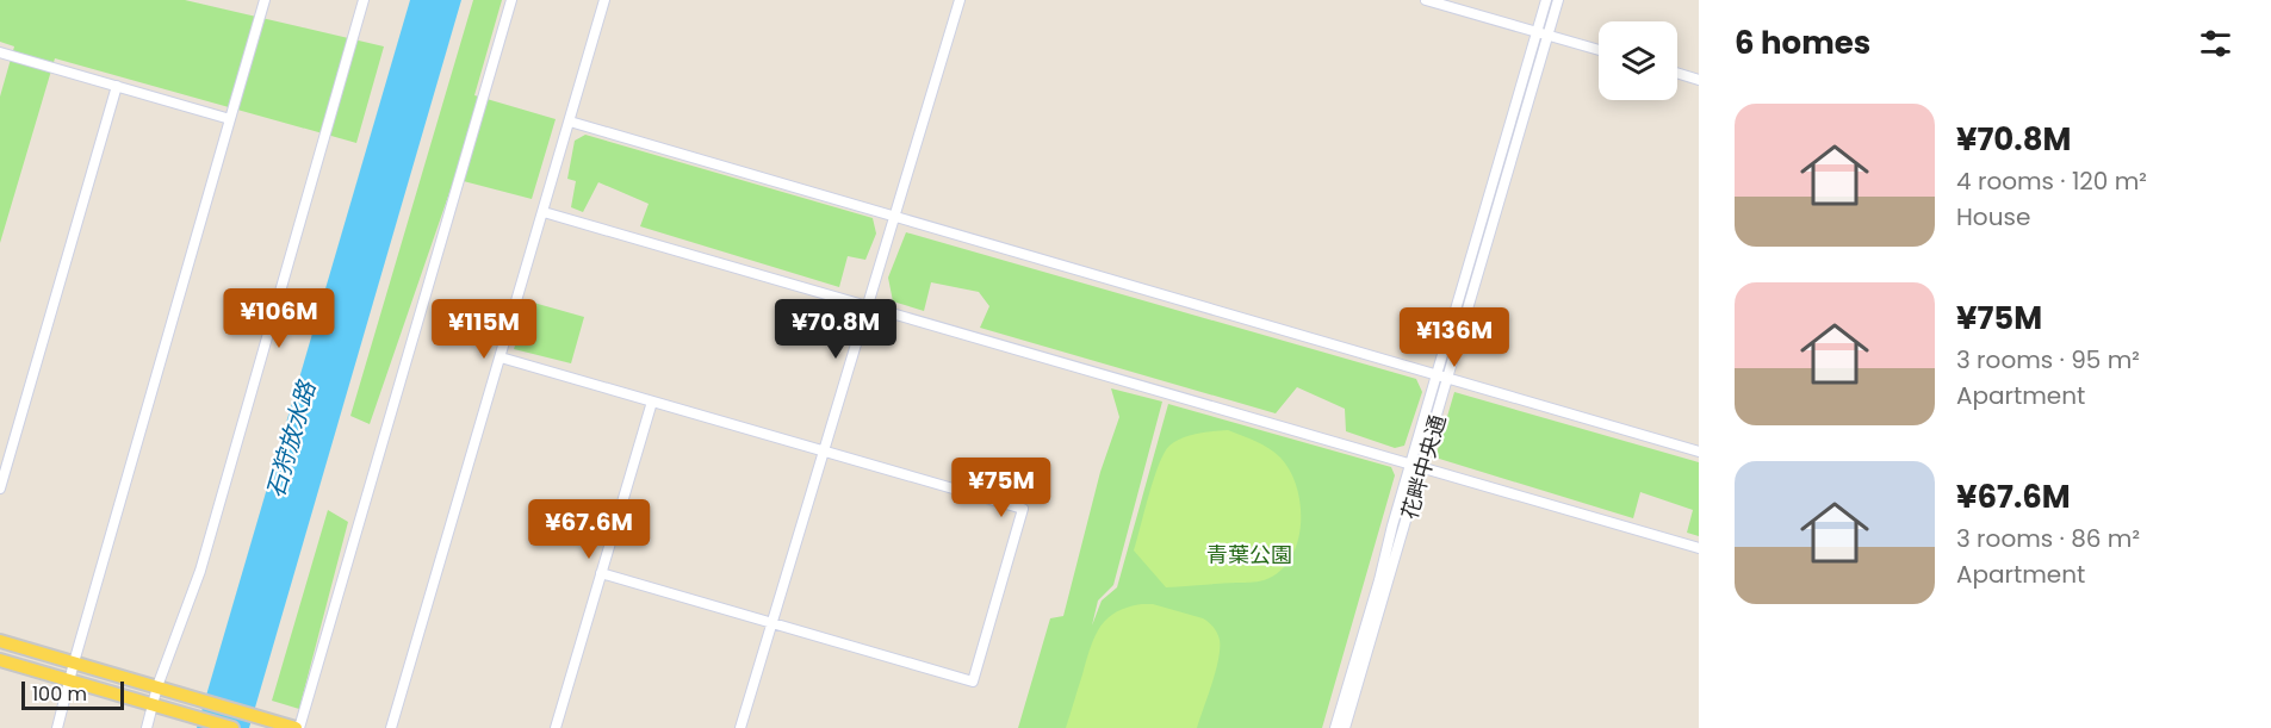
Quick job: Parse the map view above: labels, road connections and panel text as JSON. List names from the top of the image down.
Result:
{
  "streets": {
    "street": ["花畔中央通"]
  },
  "water": ["石狩放水路"],
  "parks": ["青葉公園"],
  "scale_bar": "100 m",
  "page": {
    "heading": "6 homes",
    "list": [
      {
        "name": "¥70.8M",
        "note": "4 rooms · 120 m² · House"
      },
      {
        "name": "¥75M",
        "note": "3 rooms · 95 m² · Apartment"
      },
      {
        "name": "¥67.6M",
        "note": "3 rooms · 86 m² · Apartment"
      }
    ],
    "price": [
      "¥106M",
      "¥115M",
      "¥70.8M",
      "¥136M",
      "¥75M",
      "¥67.6M"
    ],
    "scale": "100 m"
  }
}
